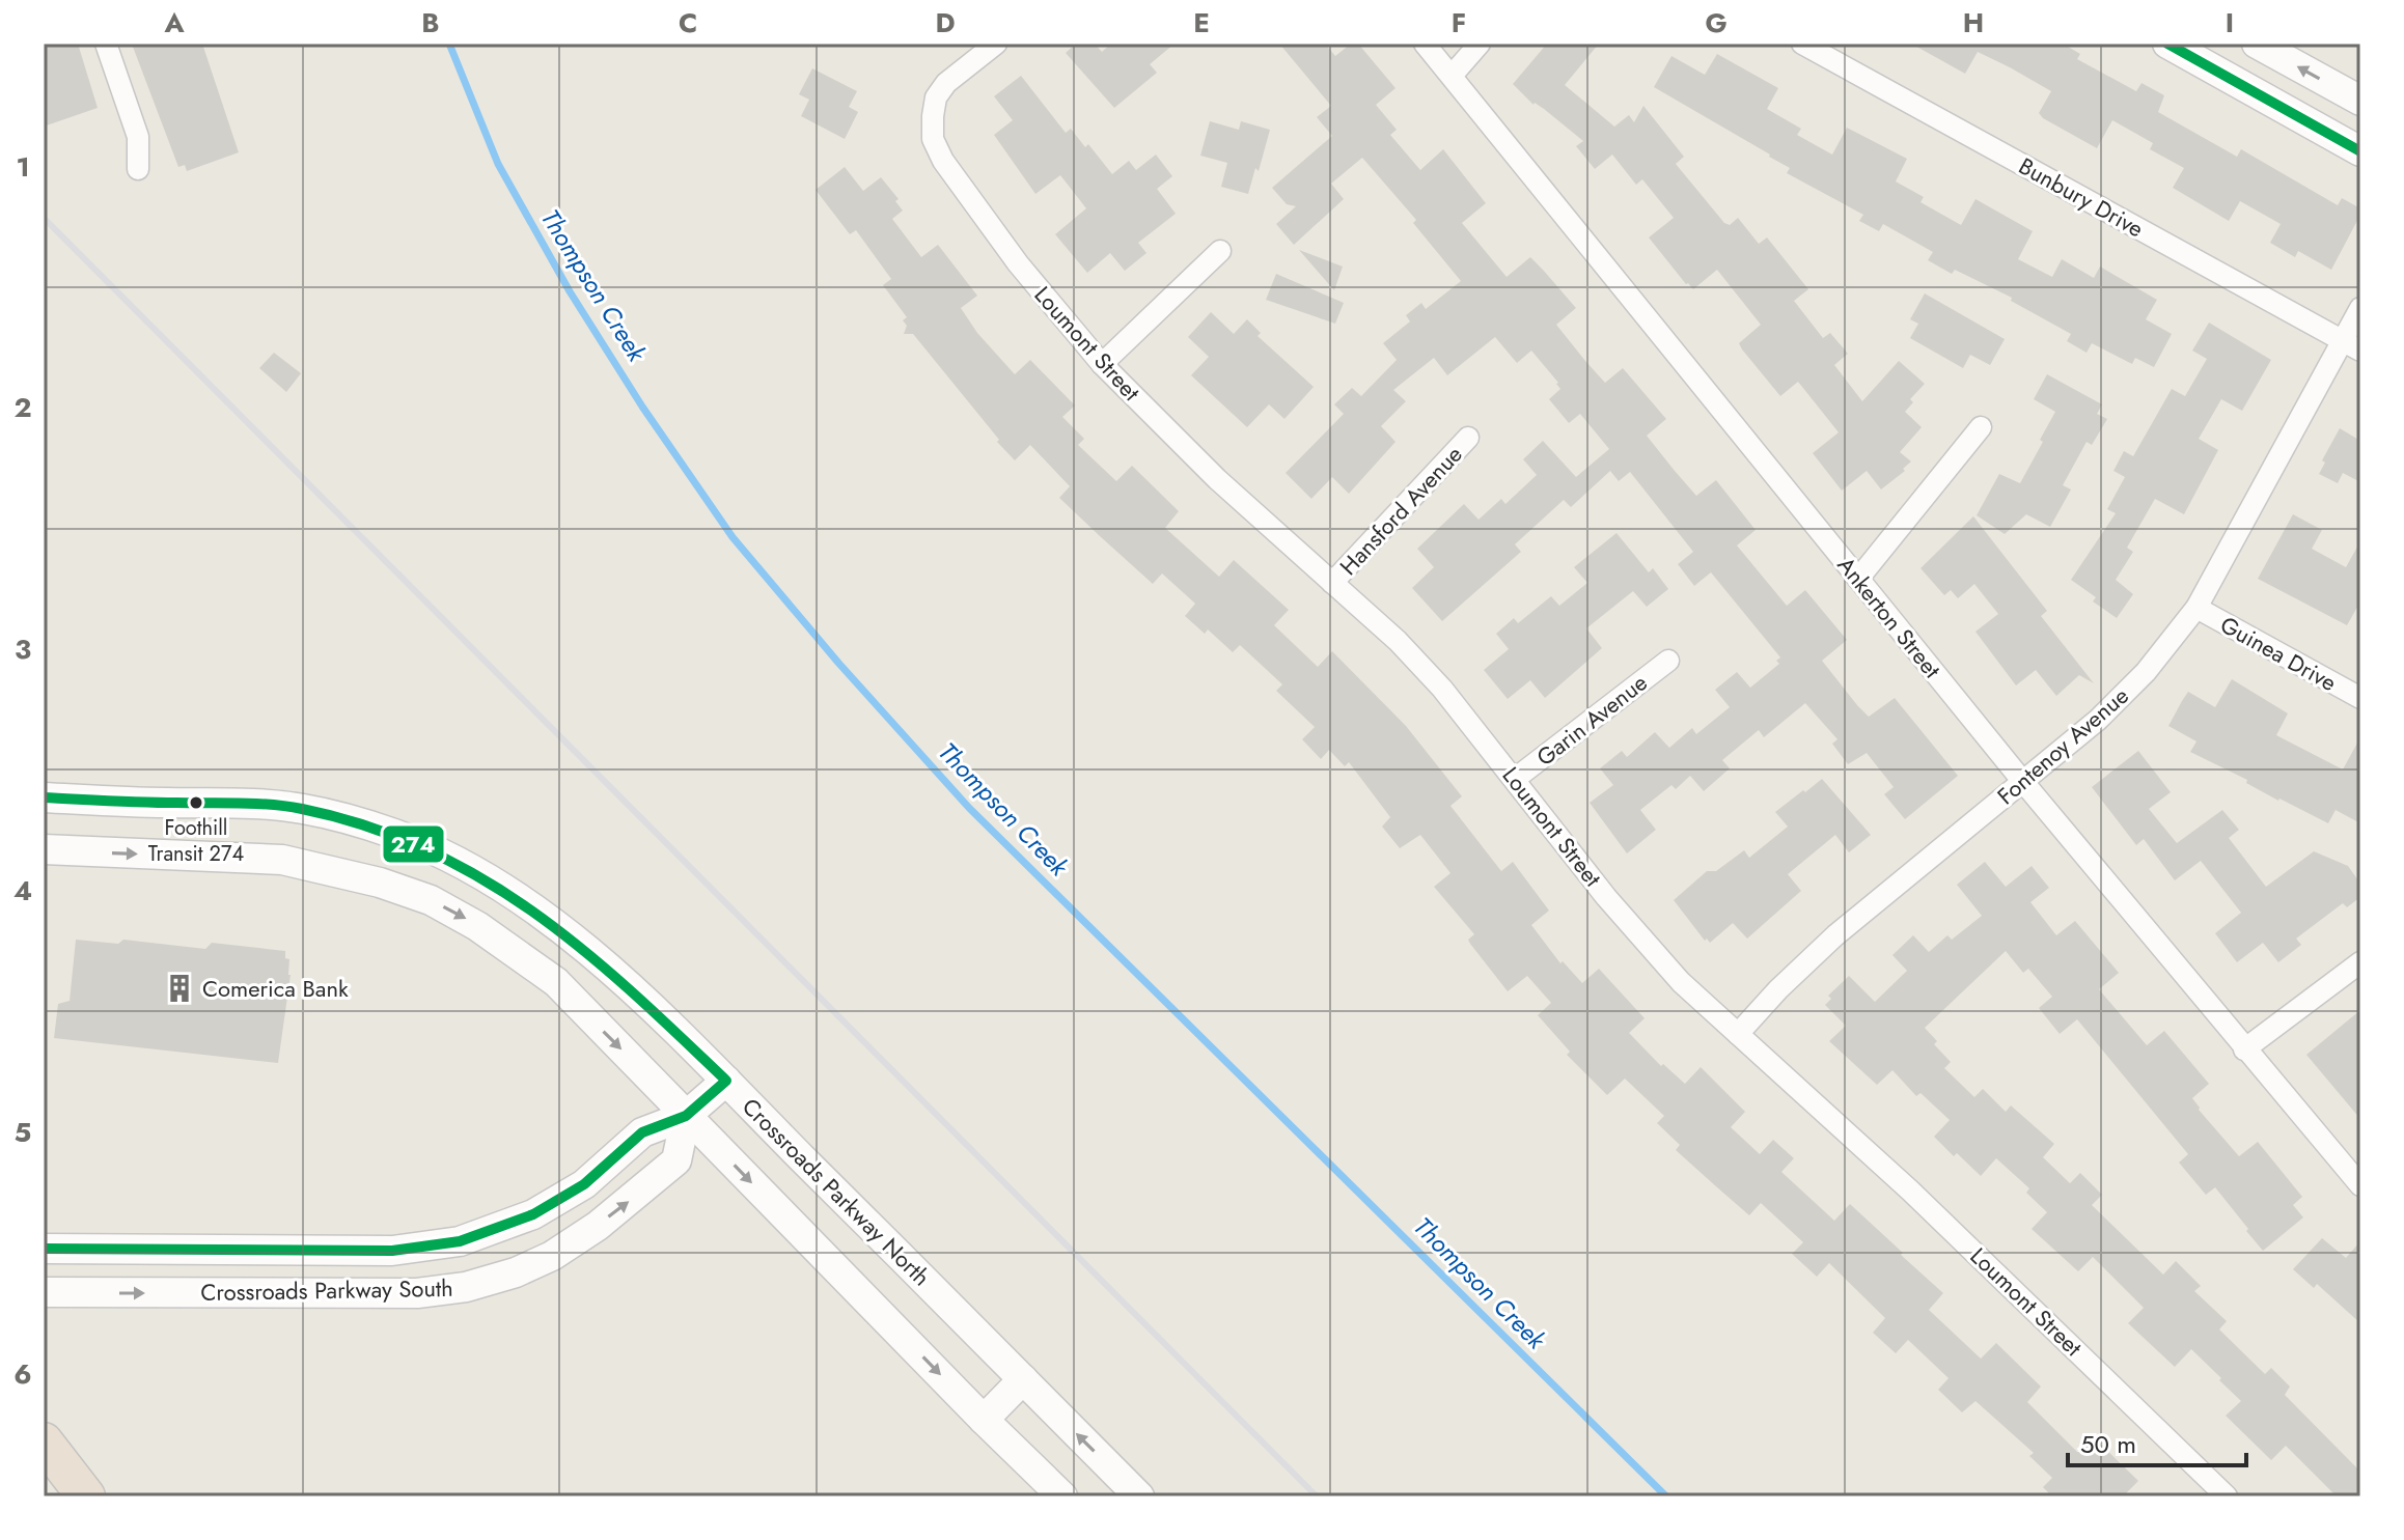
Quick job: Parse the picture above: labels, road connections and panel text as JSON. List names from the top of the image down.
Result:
{
  "streets": {
    "street": [
      "Bunbury Drive",
      "Loumont Street",
      "Hansford Avenue",
      "Ankerton Street",
      "Guinea Drive",
      "Garin Avenue",
      "Fontenoy Avenue",
      "Crossroads Parkway North",
      "Crossroads Parkway South"
    ]
  },
  "crossings": [
    ["Bunbury Drive", "Fontenoy Avenue"],
    ["Loumont Street", "Hansford Avenue"],
    ["Loumont Street", "Garin Avenue"],
    ["Loumont Street", "Fontenoy Avenue"],
    ["Ankerton Street", "Fontenoy Avenue"],
    ["Guinea Drive", "Fontenoy Avenue"],
    ["Crossroads Parkway North", "Crossroads Parkway South"]
  ],
  "water": ["Thompson Creek"],
  "places": {
    "other": ["Foothill Transit 274"],
    "building": ["Comerica Bank"]
  },
  "lines": ["transit line 274"],
  "scale_bar": "50 m",
  "grid": {
    "columns": [
      "A",
      "B",
      "C",
      "D",
      "E",
      "F",
      "G",
      "H",
      "I"
    ],
    "rows": [
      "1",
      "2",
      "3",
      "4",
      "5",
      "6"
    ]
  }
}
